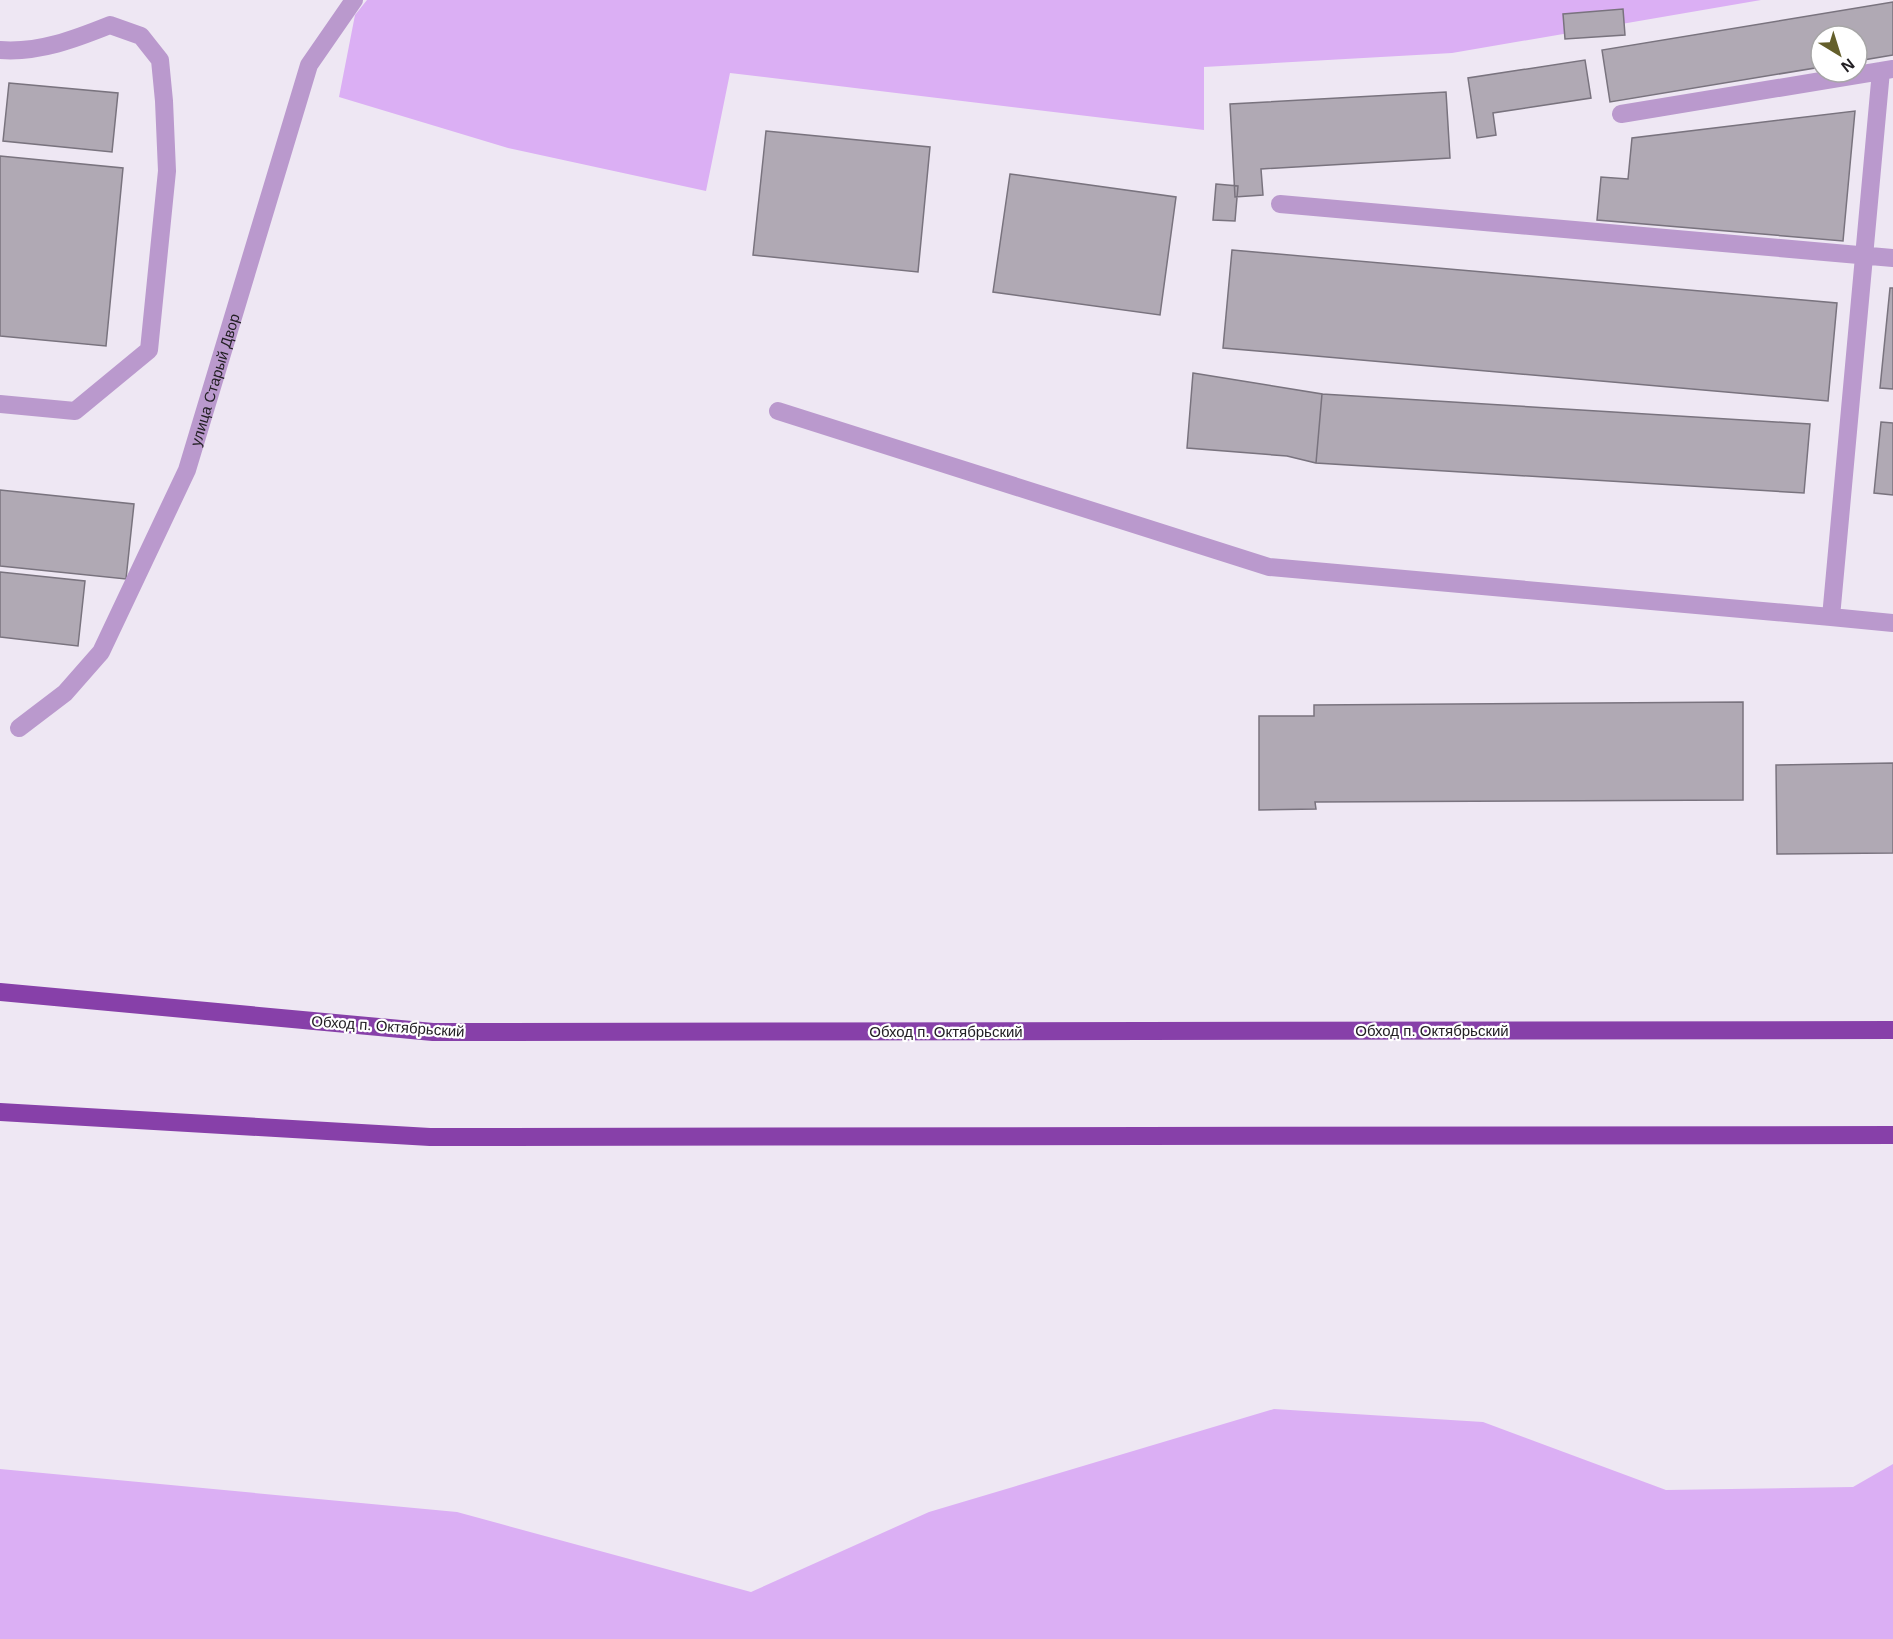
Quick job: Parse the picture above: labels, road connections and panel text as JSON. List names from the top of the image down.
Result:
{
  "streets": {
    "highway": ["Обход п. Октябрьский"],
    "street": ["улица Старый Двор"]
  },
  "north": "bottom right"
}
